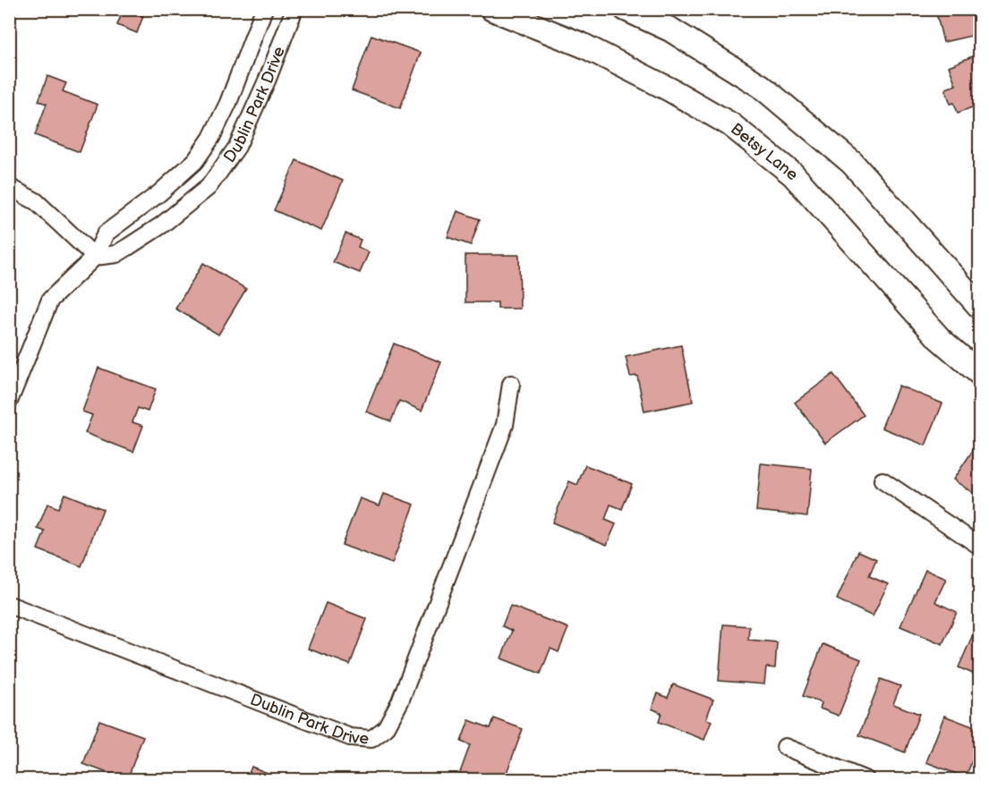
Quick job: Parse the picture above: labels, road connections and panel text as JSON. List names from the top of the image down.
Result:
{
  "streets": {
    "main road": ["Betsy Lane"],
    "street": ["Dublin Park Drive"]
  }
}
